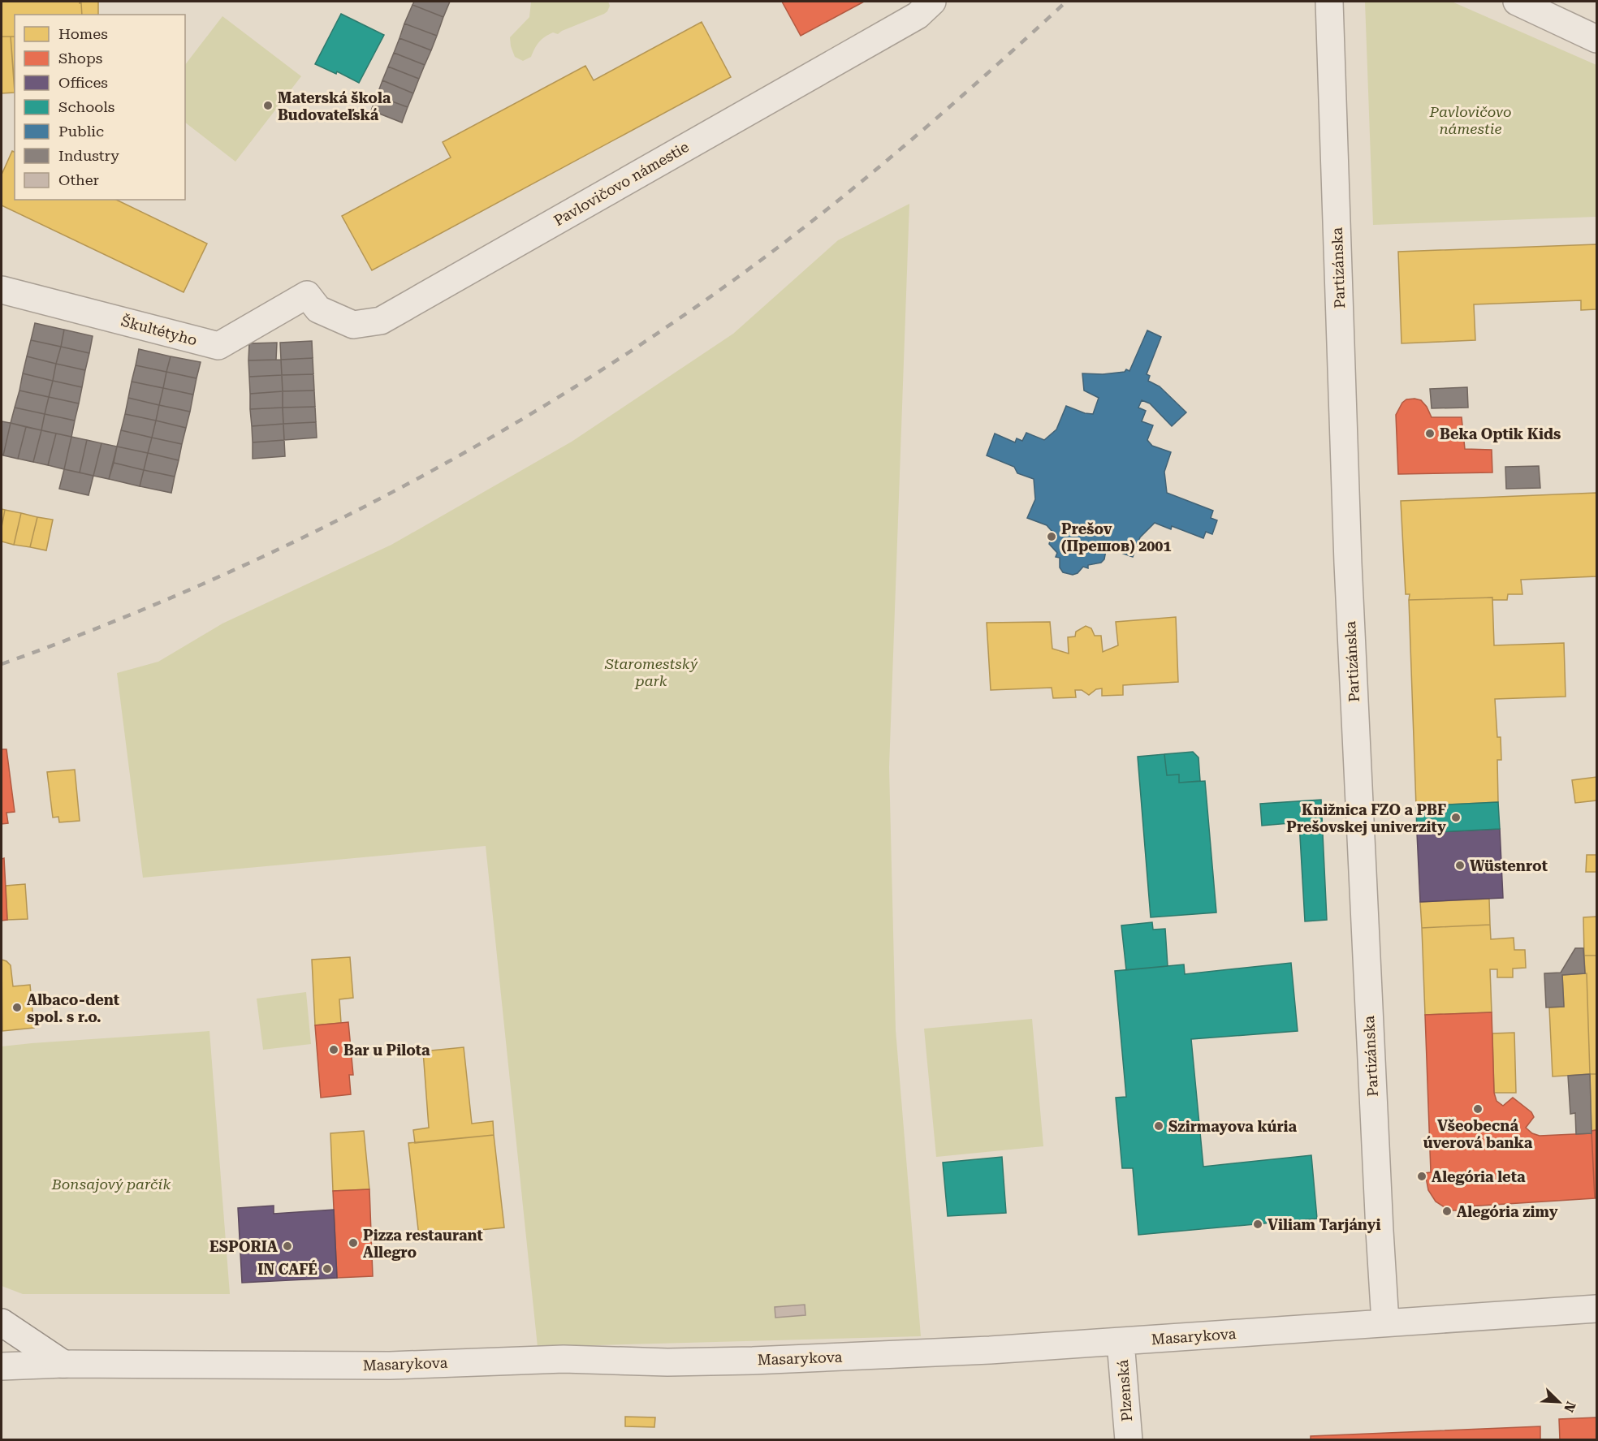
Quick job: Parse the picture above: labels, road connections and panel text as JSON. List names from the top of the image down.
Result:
{
  "streets": {
    "street": [
      "Pavlovičovo námestie",
      "Partizánska",
      "Škultétyho",
      "Masarykova",
      "Plzenská"
    ]
  },
  "crossings": [
    ["Pavlovičovo námestie", "Škultétyho"],
    ["Partizánska", "Masarykova"],
    ["Masarykova", "Plzenská"]
  ],
  "parks": ["Pavlovičovo námestie", "Staromestský park", "Bonsajový parčík"],
  "places": [
    "Materská škola Budovateľská",
    "Beka Optik Kids",
    "Prešov (Прешов) 2001",
    "Knižnica FZO a PBF Prešovskej univerzity",
    "Wüstenrot",
    "Albaco-dent spol. s r.o.",
    "Bar u Pilota",
    "Všeobecná úverová banka",
    "Szirmayova kúria",
    "Alegória leta",
    "Alegória zimy",
    "Viliam Tarjányi",
    "Pizza restaurant Allegro",
    "ESPORIA",
    "IN CAFÉ"
  ],
  "legend": [
    "Homes",
    "Shops",
    "Offices",
    "Schools",
    "Public",
    "Industry",
    "Other"
  ],
  "north": "bottom right"
}
